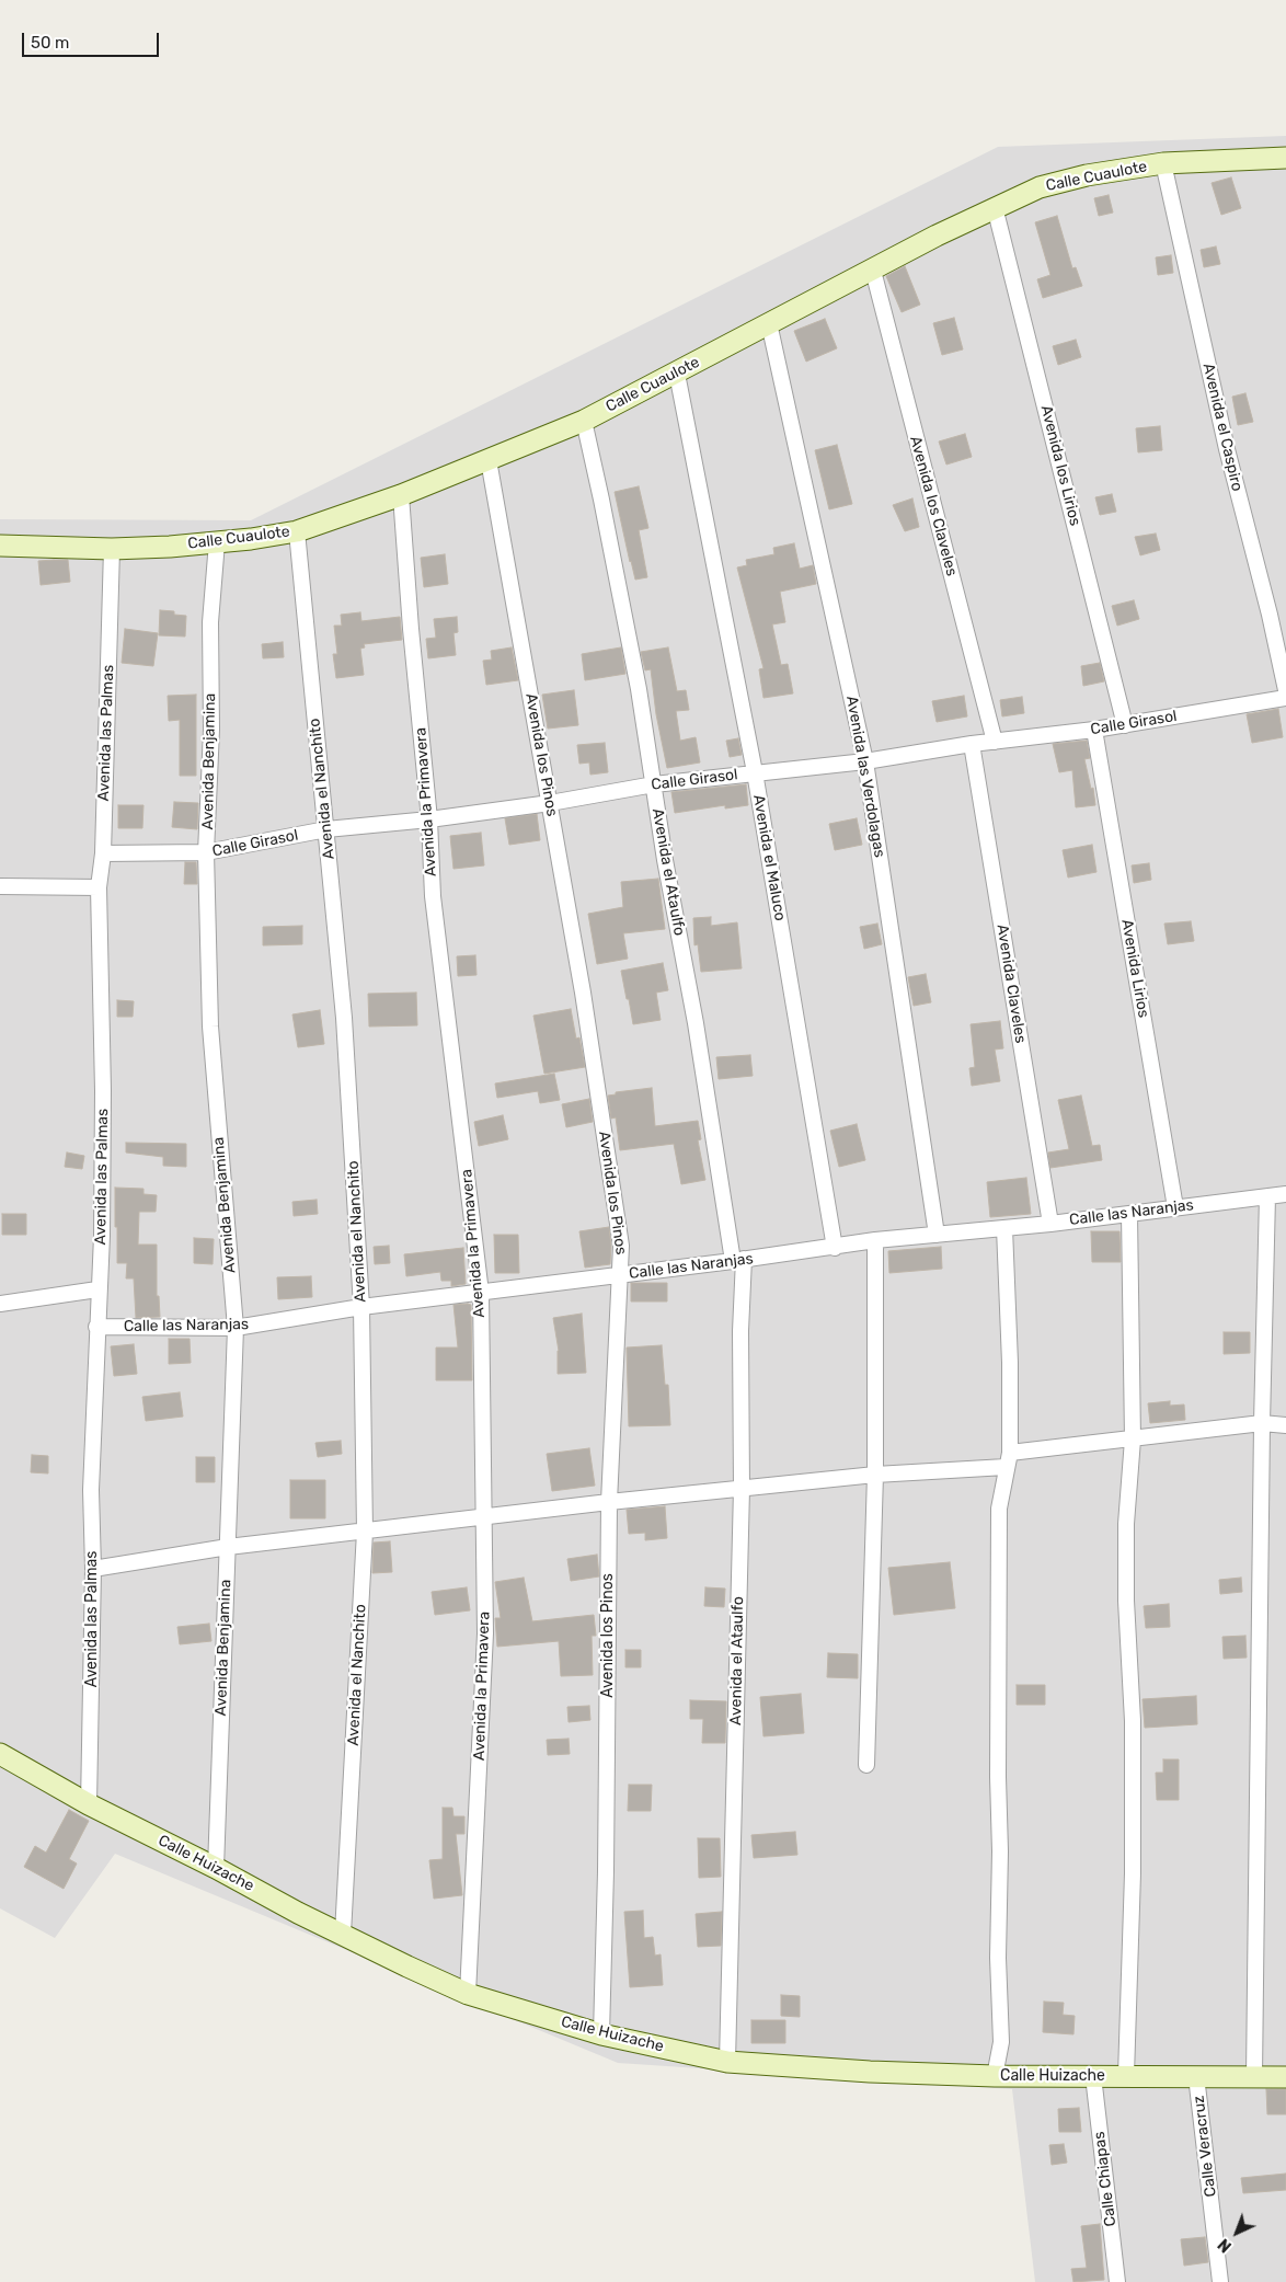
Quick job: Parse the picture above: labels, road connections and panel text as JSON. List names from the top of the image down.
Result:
{
  "streets": {
    "street": [
      "Calle Cuaulote",
      "Avenida el Caspiro",
      "Avenida los Lirios",
      "Avenida los Claveles",
      "Calle Girasol",
      "Avenida las Palmas",
      "Avenida los Pinos",
      "Avenida Benjamina",
      "Avenida las Verdolagas",
      "Avenida el Nanchito",
      "Avenida la Primavera",
      "Avenida el Maluco",
      "Avenida el Ataulfo",
      "Avenida Lirios",
      "Avenida Claveles",
      "Calle las Naranjas",
      "Calle Huizache",
      "Calle Veracruz",
      "Calle Chiapas"
    ]
  },
  "crossings": [
    ["Calle Cuaulote", "Avenida el Caspiro"],
    ["Calle Cuaulote", "Avenida los Lirios"],
    ["Calle Cuaulote", "Avenida los Claveles"],
    ["Calle Cuaulote", "Avenida las Palmas"],
    ["Calle Cuaulote", "Avenida los Pinos"],
    ["Calle Cuaulote", "Avenida Benjamina"],
    ["Calle Cuaulote", "Avenida las Verdolagas"],
    ["Calle Cuaulote", "Avenida el Nanchito"],
    ["Calle Cuaulote", "Avenida la Primavera"],
    ["Calle Cuaulote", "Avenida el Maluco"],
    ["Calle Cuaulote", "Avenida el Ataulfo"],
    ["Avenida los Lirios", "Calle Girasol"],
    ["Avenida los Claveles", "Calle Girasol"],
    ["Calle Girasol", "Avenida las Palmas"],
    ["Calle Girasol", "Avenida los Pinos"],
    ["Calle Girasol", "Avenida Benjamina"],
    ["Calle Girasol", "Avenida las Verdolagas"],
    ["Calle Girasol", "Avenida el Nanchito"],
    ["Calle Girasol", "Avenida la Primavera"],
    ["Calle Girasol", "Avenida el Maluco"],
    ["Calle Girasol", "Avenida el Ataulfo"],
    ["Calle Girasol", "Avenida Lirios"],
    ["Calle Girasol", "Avenida Claveles"],
    ["Avenida las Palmas", "Calle las Naranjas"],
    ["Avenida las Palmas", "Calle Huizache"],
    ["Avenida los Pinos", "Calle las Naranjas"],
    ["Avenida los Pinos", "Calle Huizache"],
    ["Avenida Benjamina", "Calle las Naranjas"],
    ["Avenida Benjamina", "Calle Huizache"],
    ["Avenida las Verdolagas", "Calle las Naranjas"],
    ["Avenida el Nanchito", "Calle las Naranjas"],
    ["Avenida el Nanchito", "Calle Huizache"],
    ["Avenida la Primavera", "Calle las Naranjas"],
    ["Avenida la Primavera", "Calle Huizache"],
    ["Avenida el Maluco", "Calle las Naranjas"],
    ["Avenida el Ataulfo", "Calle las Naranjas"],
    ["Avenida el Ataulfo", "Calle Huizache"],
    ["Avenida Lirios", "Calle las Naranjas"],
    ["Avenida Claveles", "Calle las Naranjas"],
    ["Calle Huizache", "Calle Veracruz"],
    ["Calle Huizache", "Calle Chiapas"]
  ],
  "scale_bar": "50 m",
  "north": "bottom left"
}
